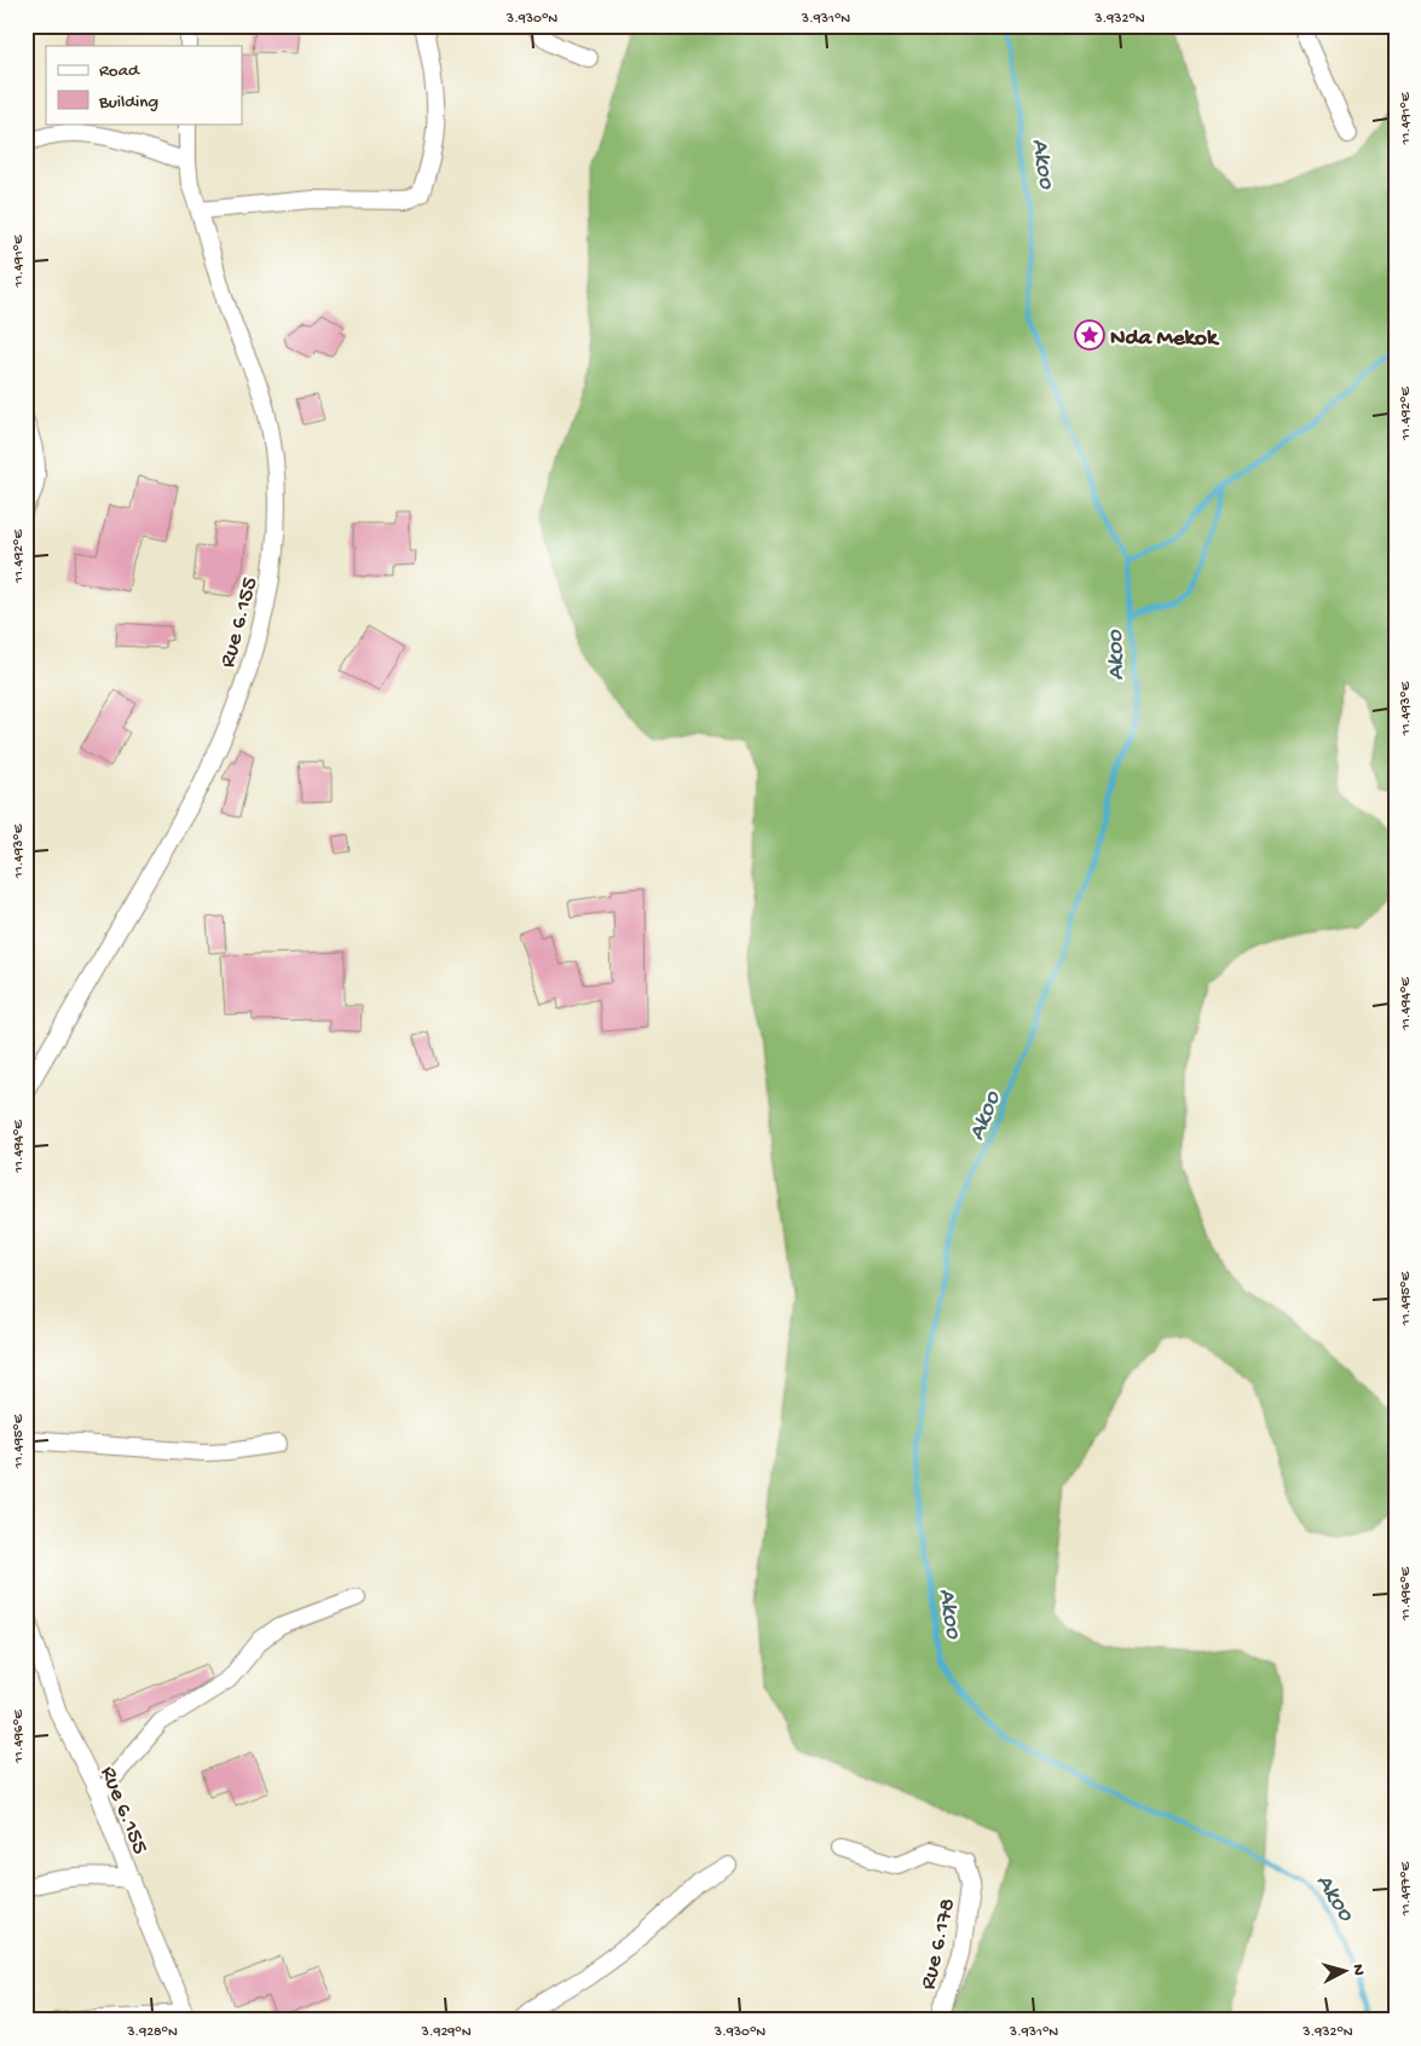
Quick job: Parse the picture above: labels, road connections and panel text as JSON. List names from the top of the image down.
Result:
{
  "streets": {
    "street": ["Rue 6.155", "Rue 6.178"]
  },
  "water": ["Akoo"],
  "places": {
    "place": ["Nda Mekok"]
  },
  "legend": ["Road", "Building"],
  "north": "right",
  "coordinates": [
    "3.930°N",
    "3.931°N",
    "3.932°N",
    "11.491°E",
    "11.492°E",
    "11.493°E",
    "11.494°E",
    "11.495°E",
    "11.496°E",
    "11.497°E",
    "3.928°N",
    "3.929°N"
  ]
}
